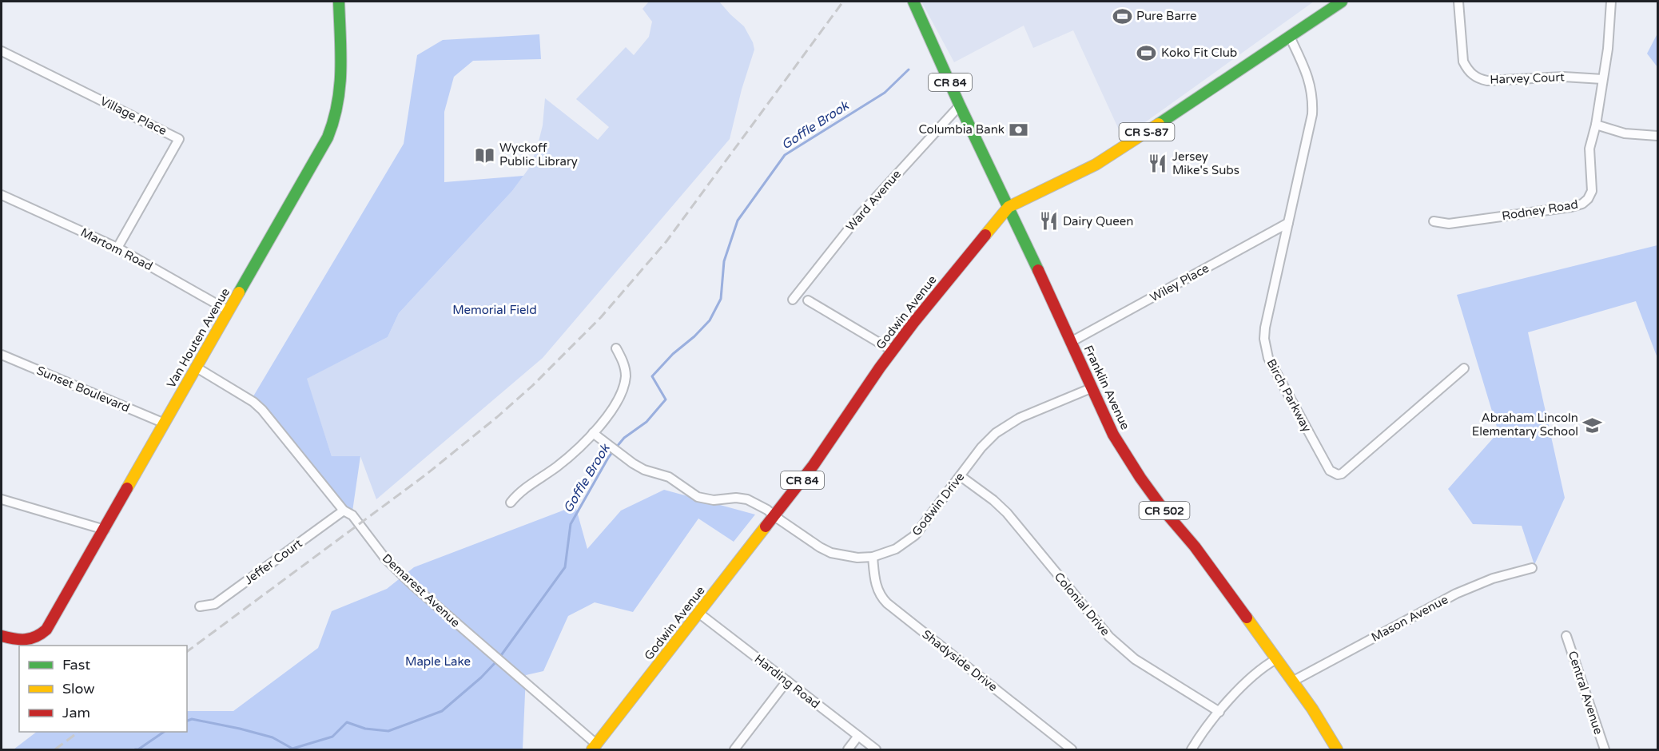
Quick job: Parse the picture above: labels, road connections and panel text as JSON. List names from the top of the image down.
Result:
{
  "streets": {
    "main road": [
      "CR 84",
      "CR S-87",
      "Godwin Avenue",
      "Van Houten Avenue",
      "Franklin Avenue",
      "CR 502"
    ],
    "street": [
      "Harvey Court",
      "Village Place",
      "Ward Avenue",
      "Rodney Road",
      "Martom Road",
      "Wiley Place",
      "Sunset Boulevard",
      "Birch Parkway",
      "Godwin Drive",
      "Jeffer Court",
      "Demarest Avenue",
      "Colonial Drive",
      "Mason Avenue",
      "Shadyside Drive",
      "Harding Road",
      "Central Avenue"
    ]
  },
  "crossings": [
    ["Harvey Court", "Rodney Road"],
    ["Village Place", "Martom Road"],
    ["Ward Avenue", "Franklin Avenue"],
    ["Martom Road", "Van Houten Avenue"],
    ["Wiley Place", "Franklin Avenue"],
    ["Wiley Place", "Birch Parkway"],
    ["Godwin Avenue", "Franklin Avenue"],
    ["Godwin Avenue", "Birch Parkway"],
    ["Godwin Avenue", "Godwin Drive"],
    ["Godwin Avenue", "Demarest Avenue"],
    ["Godwin Avenue", "Harding Road"],
    ["Van Houten Avenue", "Sunset Boulevard"],
    ["Van Houten Avenue", "Demarest Avenue"],
    ["Franklin Avenue", "Godwin Drive"],
    ["Franklin Avenue", "Mason Avenue"],
    ["Godwin Drive", "Colonial Drive"],
    ["Godwin Drive", "Shadyside Drive"],
    ["Jeffer Court", "Demarest Avenue"]
  ],
  "water": ["Goffle Brook"],
  "parks": ["Memorial Field", "Maple Lake"],
  "places": {
    "sports": ["Pure Barre", "Koko Fit Club"],
    "bank": ["Columbia Bank"],
    "library": ["Wyckoff Public Library"],
    "restaurant": ["Jersey Mike's Subs", "Dairy Queen"],
    "school or university": ["Abraham Lincoln Elementary School"]
  },
  "legend": ["Fast", "Slow", "Jam"]
}
